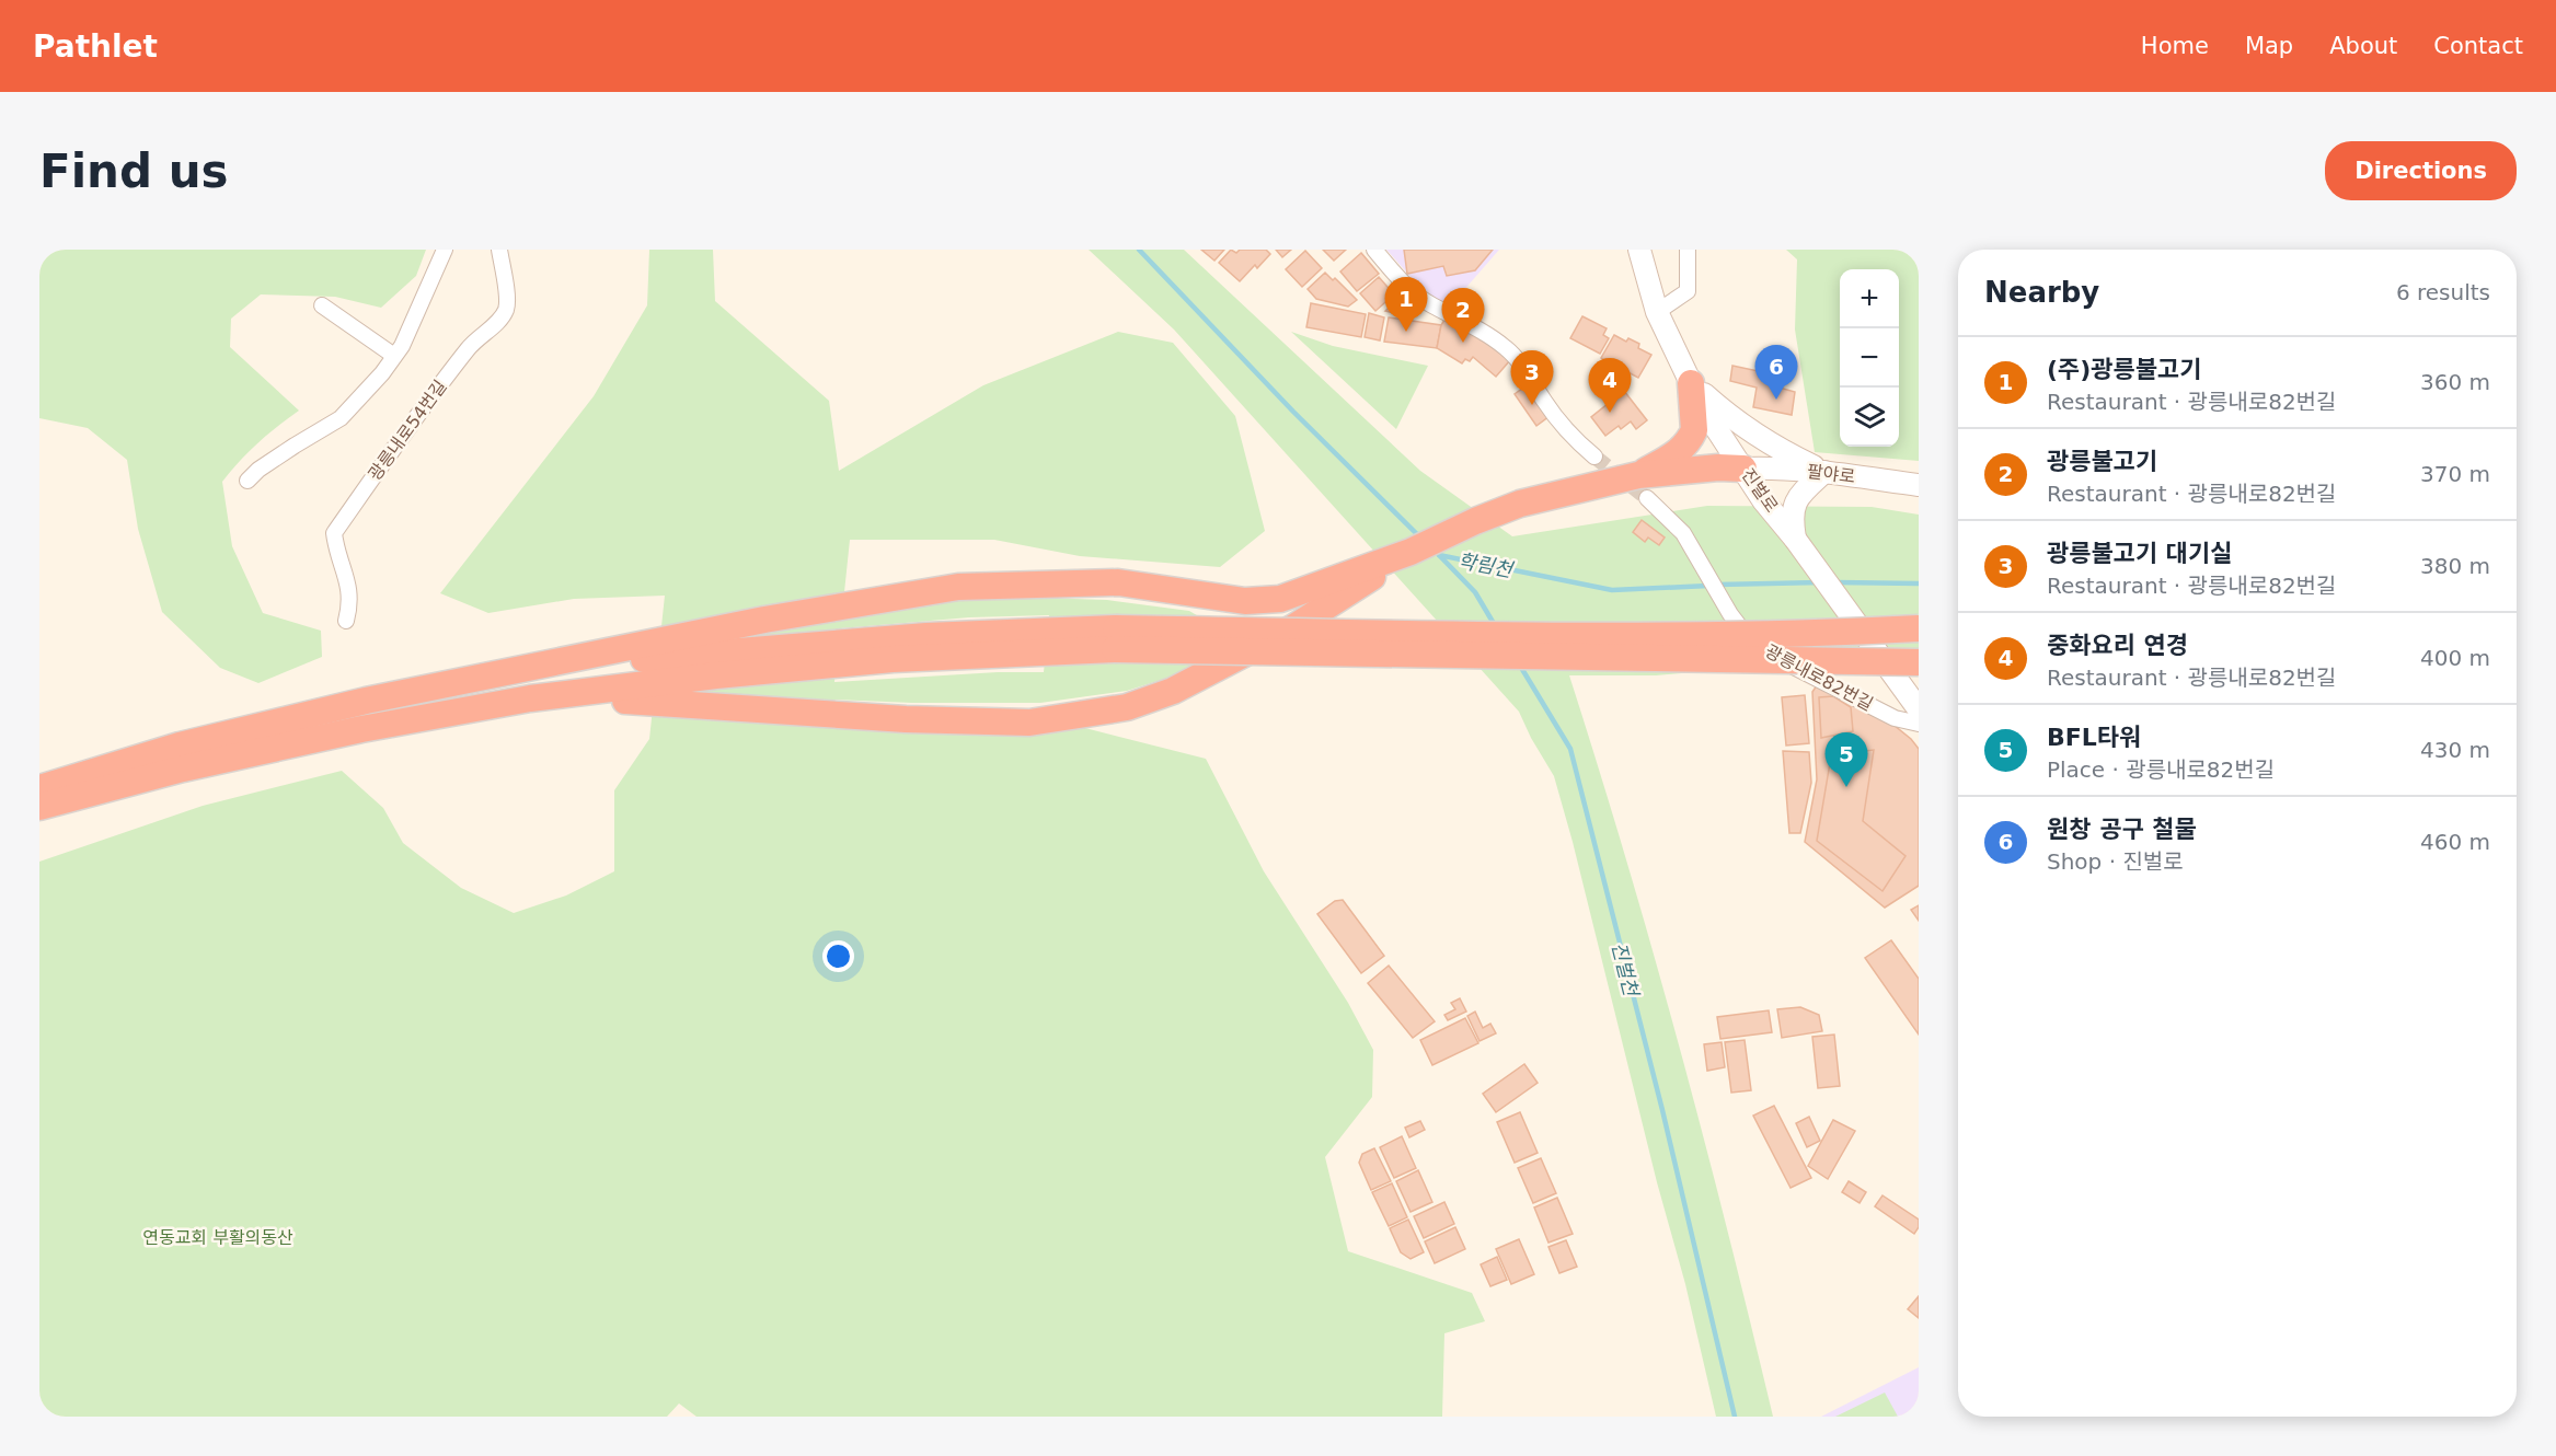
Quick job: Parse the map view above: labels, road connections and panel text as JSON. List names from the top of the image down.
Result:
{
  "streets": {
    "street": [
      "광릉내로54번길",
      "팔야로",
      "진벌로",
      "광릉내로82번길"
    ]
  },
  "crossings": [
    ["팔야로", "진벌로"]
  ],
  "water": ["학림천", "진벌천"],
  "parks": ["연동교회 부활의동산"],
  "page": {
    "header": "Pathlet",
    "nav": [
      "Home",
      "Map",
      "About",
      "Contact"
    ],
    "buttons": "Directions",
    "title": "Find us",
    "heading": ["Nearby", "6 results"],
    "map_buttons": ["+", "−"],
    "pins": [
      "1",
      "2",
      "6",
      "3",
      "4",
      "5"
    ],
    "list": [
      {
        "mark": "1",
        "name": "(주)광릉불고기",
        "note": "Restaurant · 광릉내로82번길",
        "value": "360 m"
      },
      {
        "mark": "2",
        "name": "광릉불고기",
        "note": "Restaurant · 광릉내로82번길",
        "value": "370 m"
      },
      {
        "mark": "3",
        "name": "광릉불고기 대기실",
        "note": "Restaurant · 광릉내로82번길",
        "value": "380 m"
      },
      {
        "mark": "4",
        "name": "중화요리 연경",
        "note": "Restaurant · 광릉내로82번길",
        "value": "400 m"
      },
      {
        "mark": "5",
        "name": "BFL타워",
        "note": "Place · 광릉내로82번길",
        "value": "430 m"
      },
      {
        "mark": "6",
        "name": "원창 공구 철물",
        "note": "Shop · 진벌로",
        "value": "460 m"
      }
    ]
  }
}
